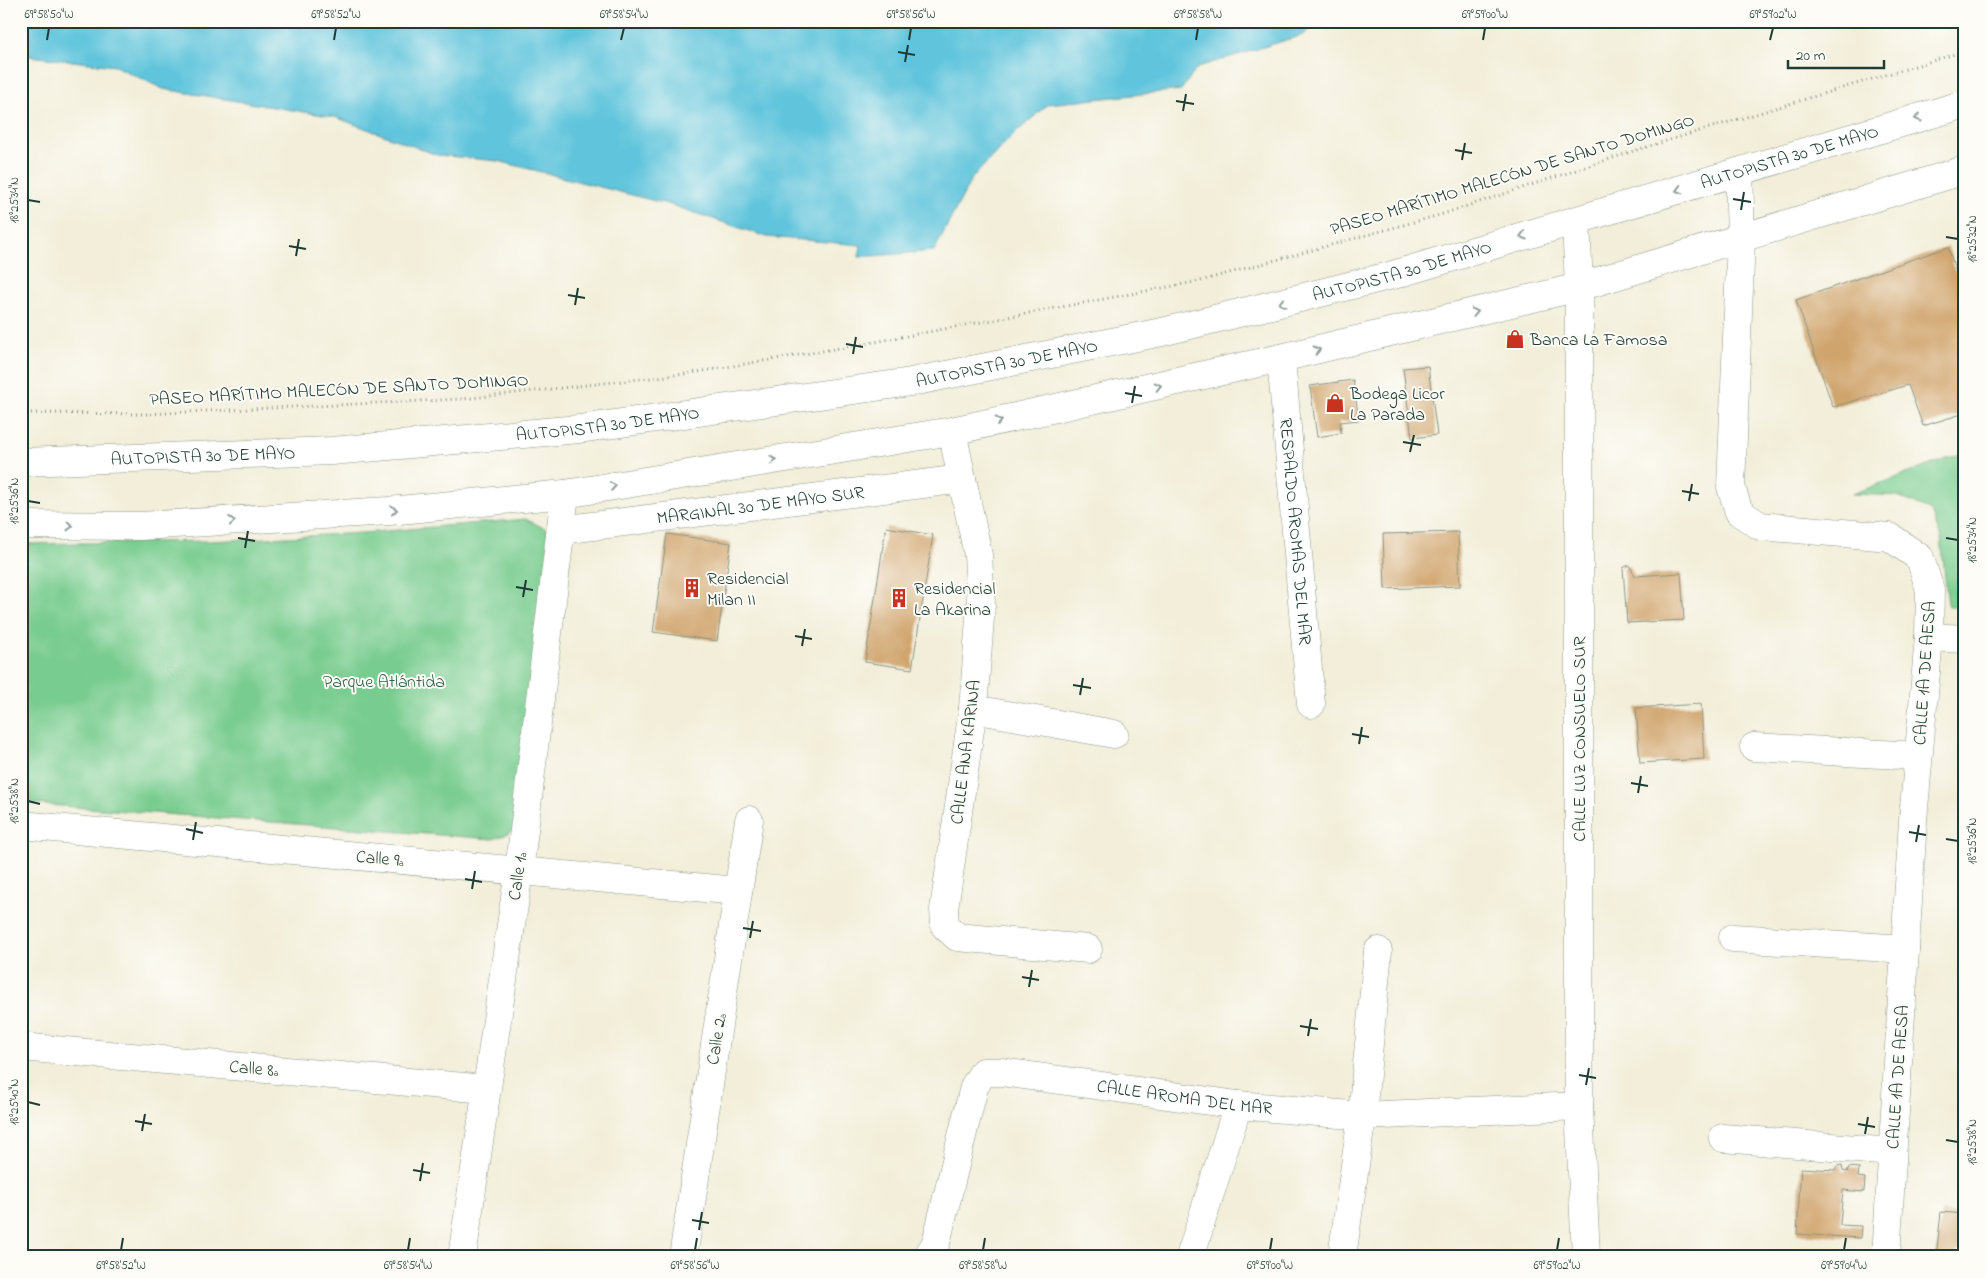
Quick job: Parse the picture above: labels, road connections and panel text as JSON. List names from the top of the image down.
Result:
{
  "streets": {
    "main road": [
      "AUTOPISTA 30 DE MAYO",
      "MARGINAL 30 DE MAYO SUR",
      "RESPALDO AROMAS DEL MAR",
      "CALLE 1A DE AESA",
      "CALLE LUZ CONSUELO SUR",
      "CALLE ANA KARINA",
      "Calle 9ª",
      "Calle 1ª",
      "Calle 2ª",
      "Calle 8ª",
      "CALLE AROMA DEL MAR"
    ],
    "path": ["PASEO MARÍTIMO MALECÓN DE SANTO DOMINGO"]
  },
  "crossings": [
    ["AUTOPISTA 30 DE MAYO", "CALLE 1A DE AESA"],
    ["AUTOPISTA 30 DE MAYO", "CALLE LUZ CONSUELO SUR"],
    ["MARGINAL 30 DE MAYO SUR", "CALLE ANA KARINA"],
    ["MARGINAL 30 DE MAYO SUR", "Calle 1ª"],
    ["CALLE LUZ CONSUELO SUR", "CALLE AROMA DEL MAR"],
    ["Calle 9ª", "Calle 1ª"],
    ["Calle 9ª", "Calle 2ª"],
    ["Calle 1ª", "Calle 8ª"]
  ],
  "parks": ["Parque Atlántida"],
  "places": {
    "shop": ["Banca La Famosa", "Bodega Licor La Parada"],
    "building": ["Residencial Milan II", "Residencial La Akarina"]
  },
  "scale_bar": "20 m",
  "coordinates": [
    "69°58'50\"W",
    "69°58'52\"W",
    "69°58'54\"W",
    "69°58'56\"W",
    "69°58'58\"W",
    "69°59'00\"W",
    "69°59'02\"W",
    "18°25'34\"N",
    "18°25'32\"N",
    "18°25'36\"N",
    "18°25'38\"N",
    "18°25'40\"N",
    "69°59'04\"W"
  ]
}
